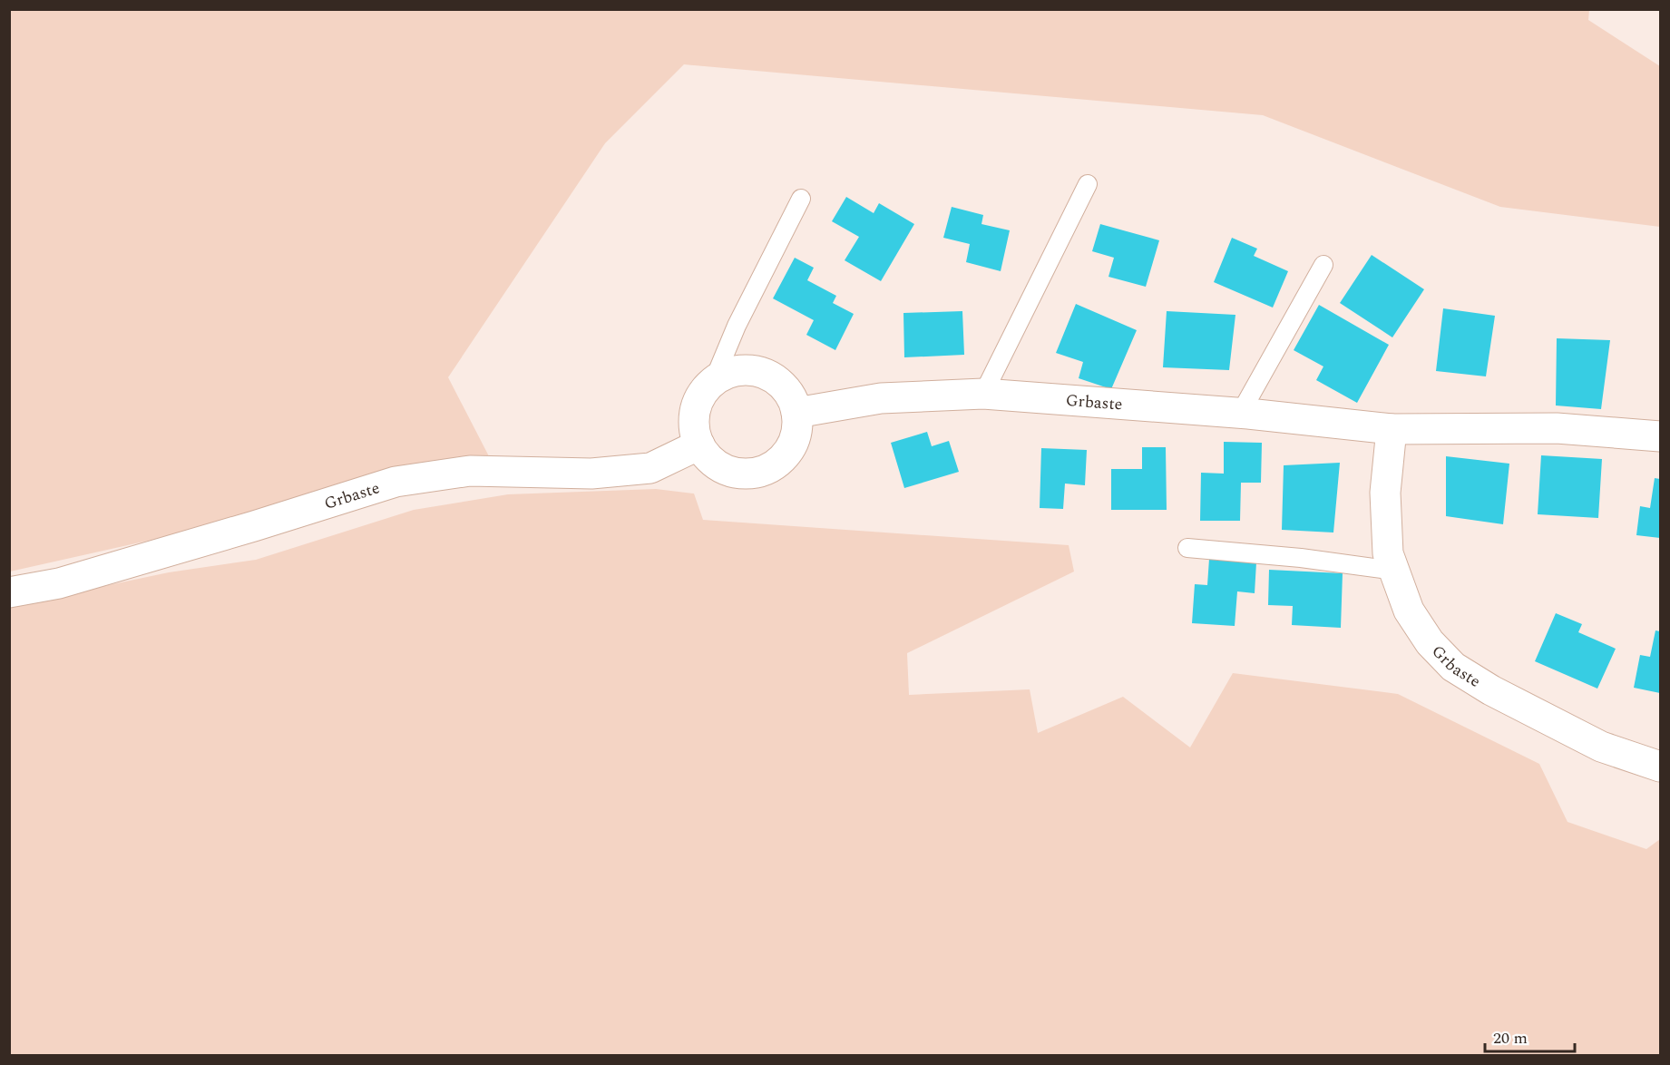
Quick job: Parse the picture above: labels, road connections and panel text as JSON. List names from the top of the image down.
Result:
{
  "streets": {
    "street": ["Grbaste"]
  },
  "scale_bar": "20 m"
}
